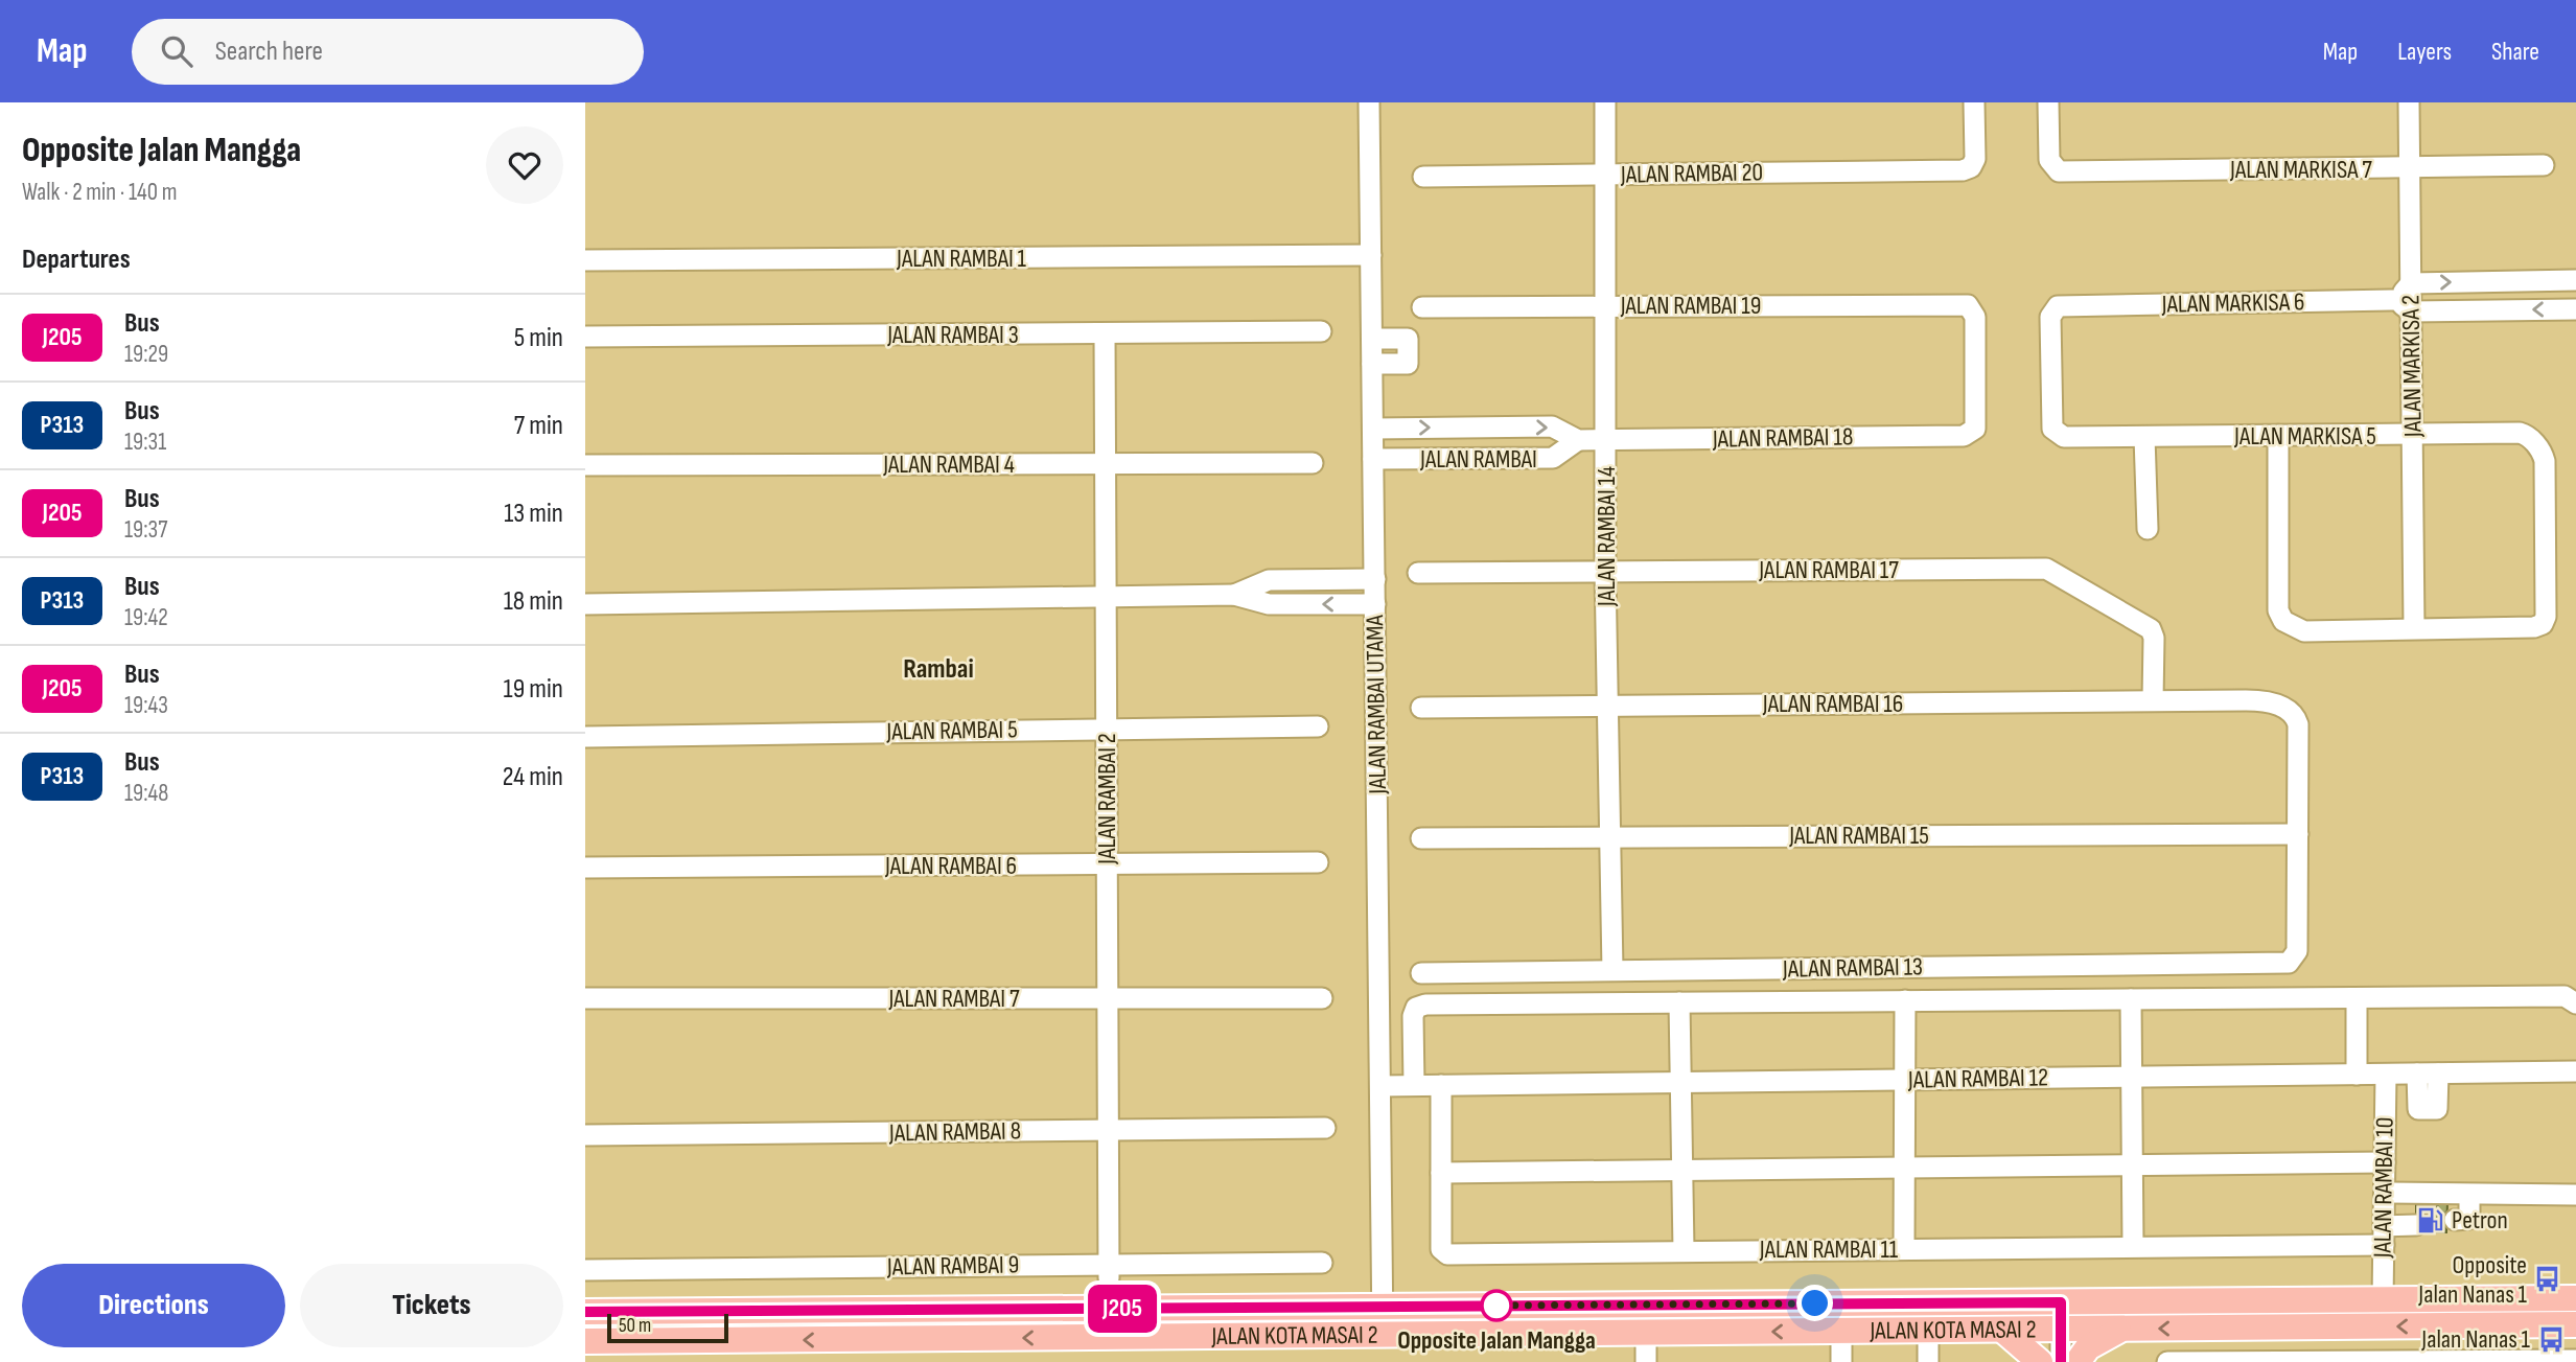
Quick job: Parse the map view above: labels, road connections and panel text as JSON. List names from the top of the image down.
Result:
{
  "streets": {
    "main road": ["JALAN KOTA MASAI 2"],
    "street": [
      "JALAN MARKISA 7",
      "JALAN RAMBAI 20",
      "JALAN RAMBAI 1",
      "JALAN MARKISA 6",
      "JALAN RAMBAI 19",
      "JALAN RAMBAI 3",
      "JALAN MARKISA 2",
      "JALAN MARKISA 5",
      "JALAN RAMBAI 18",
      "JALAN RAMBAI",
      "JALAN RAMBAI 4",
      "JALAN RAMBAI 14",
      "JALAN RAMBAI 17",
      "JALAN RAMBAI 16",
      "JALAN RAMBAI UTAMA",
      "JALAN RAMBAI 5",
      "JALAN RAMBAI 2",
      "JALAN RAMBAI 15",
      "JALAN RAMBAI 6",
      "JALAN RAMBAI 13",
      "JALAN RAMBAI 7",
      "JALAN RAMBAI 12",
      "JALAN RAMBAI 8",
      "JALAN RAMBAI 10",
      "JALAN RAMBAI 11",
      "JALAN RAMBAI 9"
    ]
  },
  "crossings": [
    ["JALAN MARKISA 7", "JALAN MARKISA 2"],
    ["JALAN RAMBAI 20", "JALAN RAMBAI 14"],
    ["JALAN RAMBAI 1", "JALAN RAMBAI UTAMA"],
    ["JALAN MARKISA 6", "JALAN MARKISA 2"],
    ["JALAN MARKISA 6", "JALAN MARKISA 5"],
    ["JALAN RAMBAI 19", "JALAN RAMBAI 18"],
    ["JALAN RAMBAI 19", "JALAN RAMBAI 14"],
    ["JALAN RAMBAI 3", "JALAN RAMBAI 2"],
    ["JALAN MARKISA 2", "JALAN MARKISA 5"],
    ["JALAN RAMBAI 18", "JALAN RAMBAI"],
    ["JALAN RAMBAI 18", "JALAN RAMBAI 14"],
    ["JALAN RAMBAI", "JALAN RAMBAI 14"],
    ["JALAN RAMBAI", "JALAN RAMBAI UTAMA"],
    ["JALAN RAMBAI 4", "JALAN RAMBAI 2"],
    ["JALAN RAMBAI 14", "JALAN RAMBAI 17"],
    ["JALAN RAMBAI 14", "JALAN RAMBAI 16"],
    ["JALAN RAMBAI 14", "JALAN RAMBAI 15"],
    ["JALAN RAMBAI 14", "JALAN RAMBAI 13"],
    ["JALAN RAMBAI 17", "JALAN RAMBAI 16"],
    ["JALAN RAMBAI 16", "JALAN RAMBAI 15"],
    ["JALAN RAMBAI 16", "JALAN RAMBAI 13"],
    ["JALAN RAMBAI UTAMA", "JALAN RAMBAI 12"],
    ["JALAN RAMBAI UTAMA", "JALAN KOTA MASAI 2"],
    ["JALAN RAMBAI 5", "JALAN RAMBAI 2"],
    ["JALAN RAMBAI 2", "JALAN RAMBAI 6"],
    ["JALAN RAMBAI 2", "JALAN RAMBAI 7"],
    ["JALAN RAMBAI 2", "JALAN RAMBAI 8"],
    ["JALAN RAMBAI 2", "JALAN RAMBAI 9"],
    ["JALAN RAMBAI 15", "JALAN RAMBAI 13"],
    ["JALAN RAMBAI 12", "JALAN RAMBAI 10"],
    ["JALAN RAMBAI 12", "JALAN RAMBAI 11"],
    ["JALAN RAMBAI 10", "JALAN RAMBAI 11"],
    ["JALAN RAMBAI 10", "JALAN KOTA MASAI 2"]
  ],
  "districts": ["Rambai"],
  "places": {
    "fuel station": ["Petron"],
    "bus stop": ["Opposite Jalan Nanas 1", "Jalan Nanas 1"],
    "other": ["Opposite Jalan Mangga"]
  },
  "lines": ["bus line J205"],
  "scale_bar": "50 m",
  "page": {
    "header": "Map",
    "search": "Search here",
    "nav": ["Map", "Layers", "Share"],
    "heading": [
      ["Opposite Jalan Mangga", "Walk · 2 min · 140 m"],
      "Departures"
    ],
    "on_map": "J205",
    "list": [
      {
        "mark": "J205",
        "name": "Bus",
        "note": "19:29",
        "value": "5 min"
      },
      {
        "mark": "P313",
        "name": "Bus",
        "note": "19:31",
        "value": "7 min"
      },
      {
        "mark": "J205",
        "name": "Bus",
        "note": "19:37",
        "value": "13 min"
      },
      {
        "mark": "P313",
        "name": "Bus",
        "note": "19:42",
        "value": "18 min"
      },
      {
        "mark": "J205",
        "name": "Bus",
        "note": "19:43",
        "value": "19 min"
      },
      {
        "mark": "P313",
        "name": "Bus",
        "note": "19:48",
        "value": "24 min"
      }
    ],
    "buttons": ["Directions", "Tickets"],
    "scale": "50 m"
  }
}
